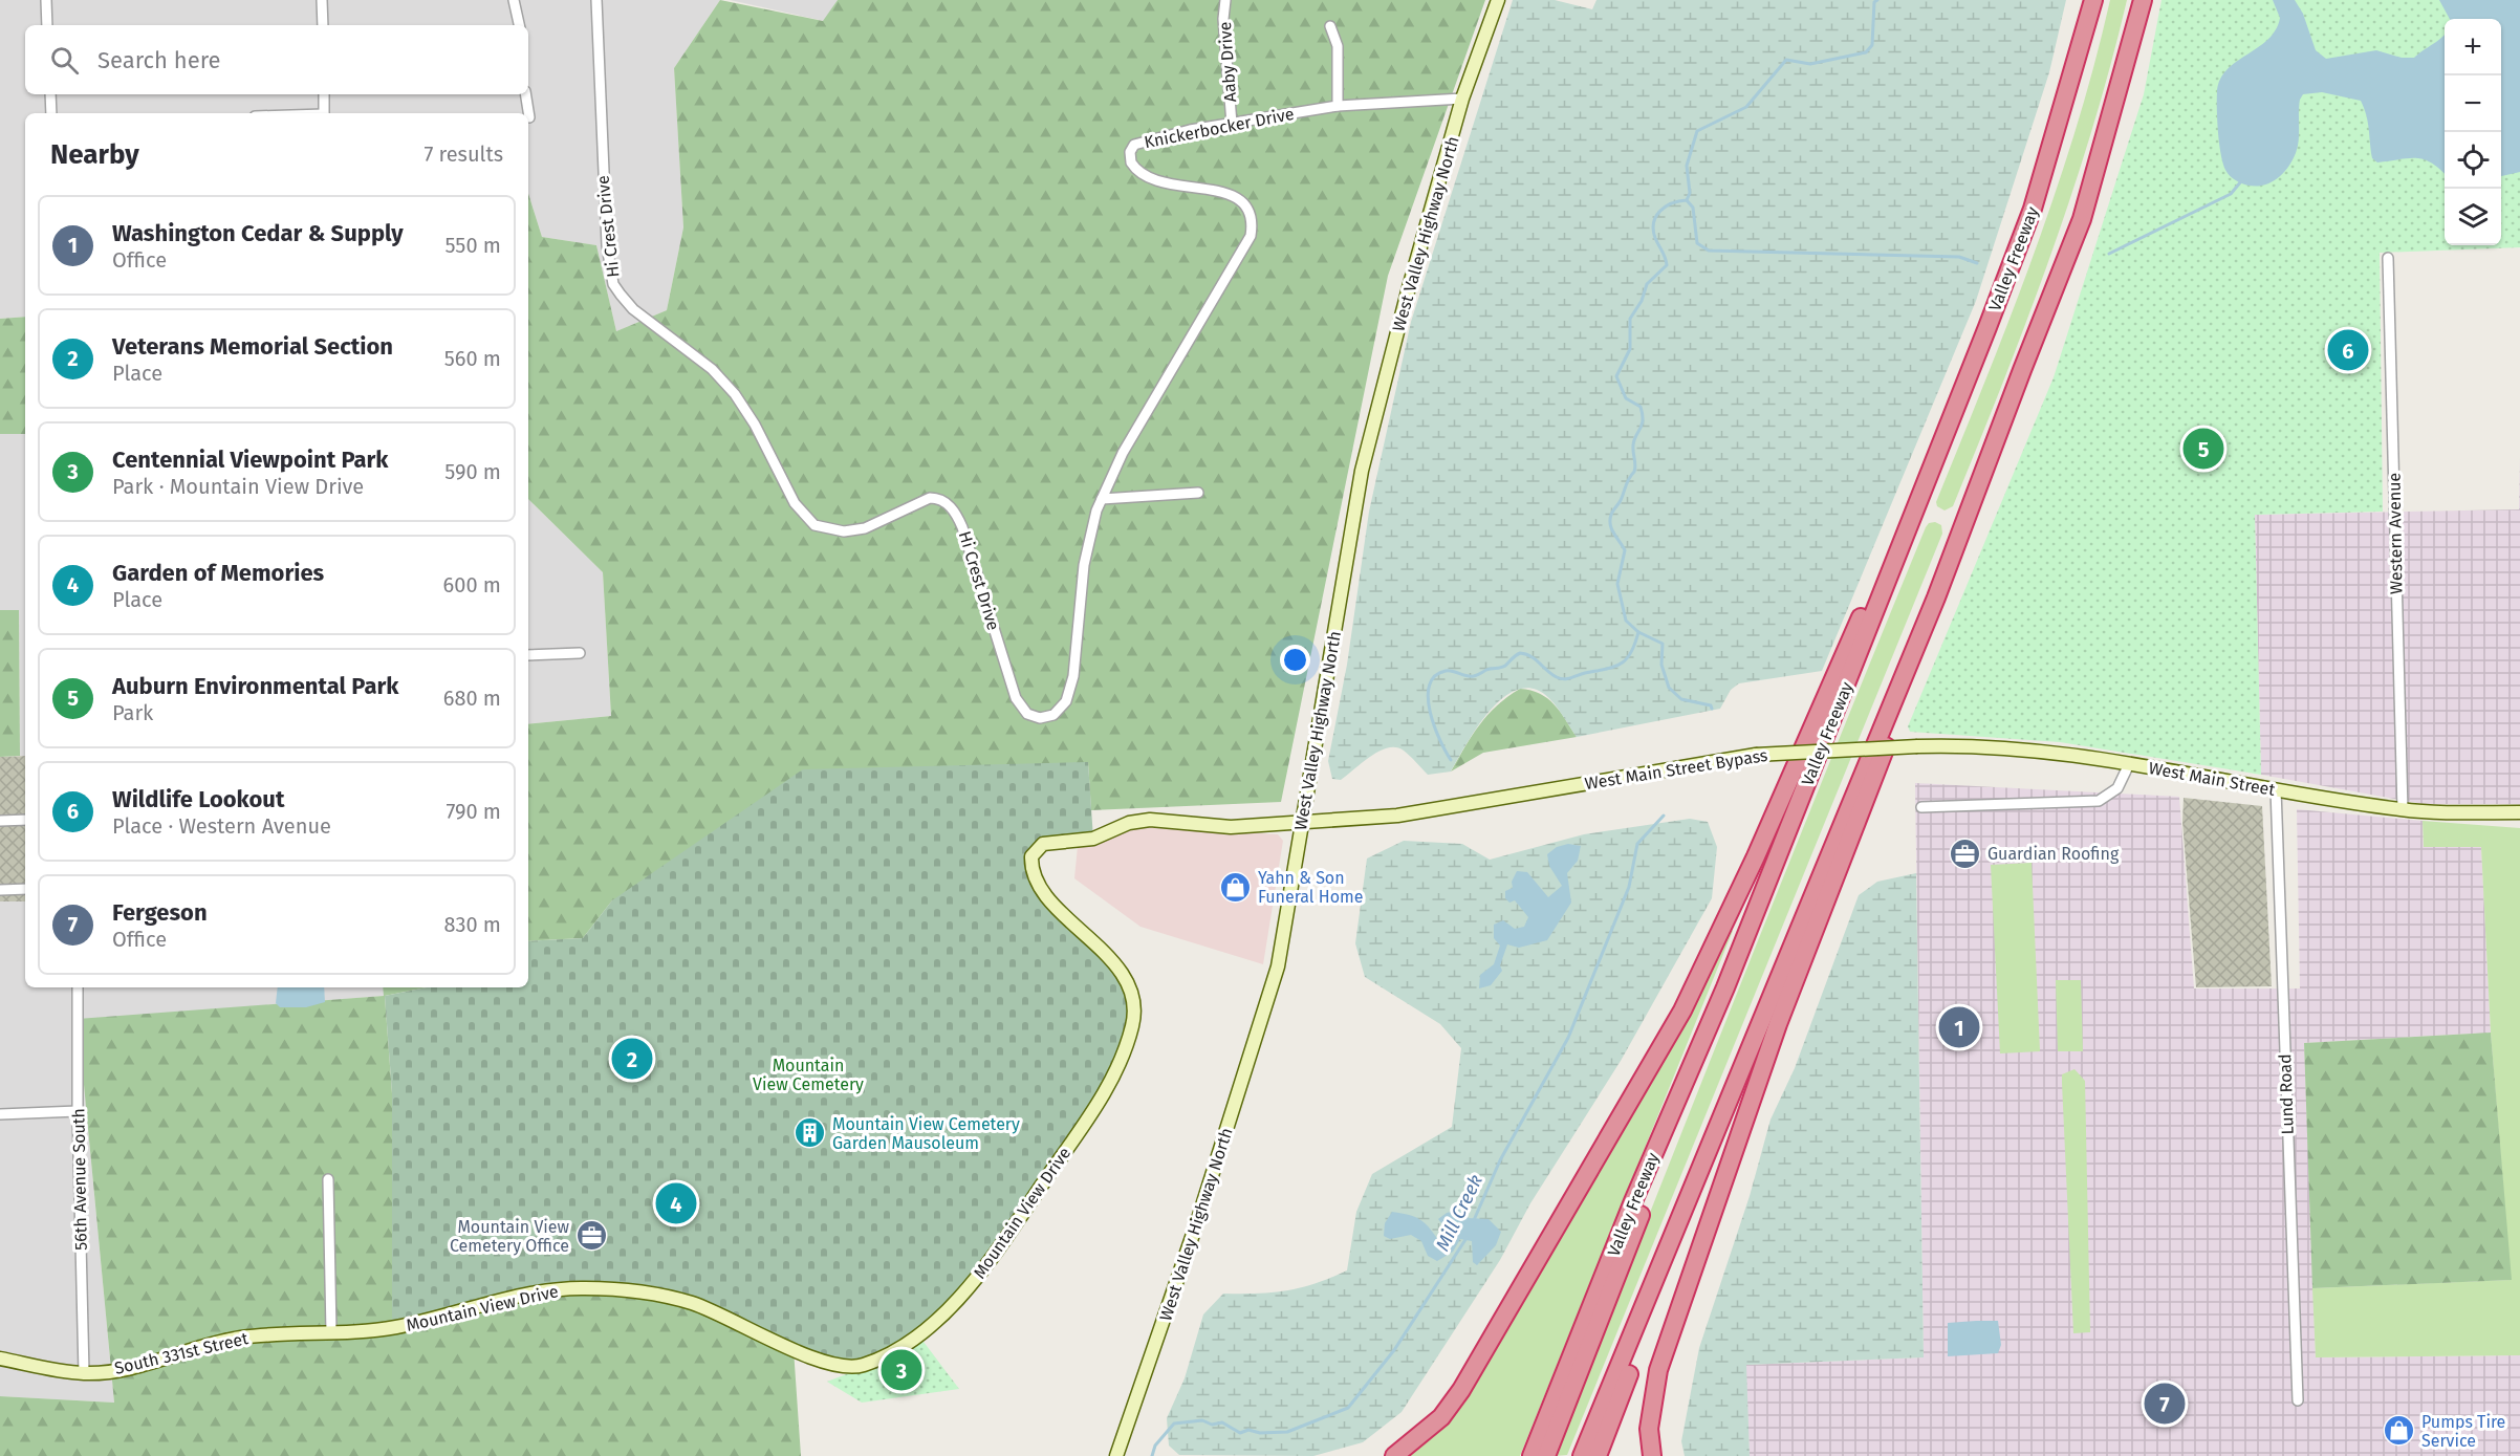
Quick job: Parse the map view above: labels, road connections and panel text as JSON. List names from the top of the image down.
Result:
{
  "streets": {
    "highway": ["Valley Freeway"],
    "main road": [
      "West Valley Highway North",
      "West Main Street Bypass",
      "West Main Street",
      "Mountain View Drive",
      "South 331st Street"
    ],
    "street": [
      "Aaby Drive",
      "Knickerbocker Drive",
      "Hi Crest Drive",
      "Western Avenue",
      "Lund Road",
      "56th Avenue South"
    ]
  },
  "crossings": [
    ["Aaby Drive", "Knickerbocker Drive"],
    ["Knickerbocker Drive", "Hi Crest Drive"],
    ["Knickerbocker Drive", "West Valley Highway North"],
    ["West Valley Highway North", "West Main Street Bypass"],
    ["West Valley Highway North", "Mountain View Drive"],
    ["Western Avenue", "West Main Street"],
    ["West Main Street Bypass", "West Main Street"],
    ["West Main Street Bypass", "Mountain View Drive"],
    ["West Main Street", "Lund Road"],
    ["56th Avenue South", "South 331st Street"],
    ["Mountain View Drive", "South 331st Street"]
  ],
  "water": ["Mill Creek"],
  "parks": ["Mountain View Cemetery"],
  "places": {
    "office": ["Guardian Roofing", "Mountain View Cemetery Office"],
    "shop": ["Yahn & Son Funeral Home", "Pumps Tire Service"],
    "building": ["Mountain View Cemetery Garden Mausoleum"]
  },
  "page": {
    "map_buttons": ["+", "−"],
    "search": "Search here",
    "heading": ["Nearby", "7 results"],
    "list": [
      {
        "mark": "1",
        "name": "Washington Cedar & Supply",
        "note": "Office",
        "value": "550 m"
      },
      {
        "mark": "2",
        "name": "Veterans Memorial Section",
        "note": "Place",
        "value": "560 m"
      },
      {
        "mark": "3",
        "name": "Centennial Viewpoint Park",
        "note": "Park · Mountain View Drive",
        "value": "590 m"
      },
      {
        "mark": "4",
        "name": "Garden of Memories",
        "note": "Place",
        "value": "600 m"
      },
      {
        "mark": "5",
        "name": "Auburn Environmental Park",
        "note": "Park",
        "value": "680 m"
      },
      {
        "mark": "6",
        "name": "Wildlife Lookout",
        "note": "Place · Western Avenue",
        "value": "790 m"
      },
      {
        "mark": "7",
        "name": "Fergeson",
        "note": "Office",
        "value": "830 m"
      }
    ],
    "pins": [
      "6",
      "5",
      "1",
      "2",
      "4",
      "3",
      "7"
    ]
  }
}
